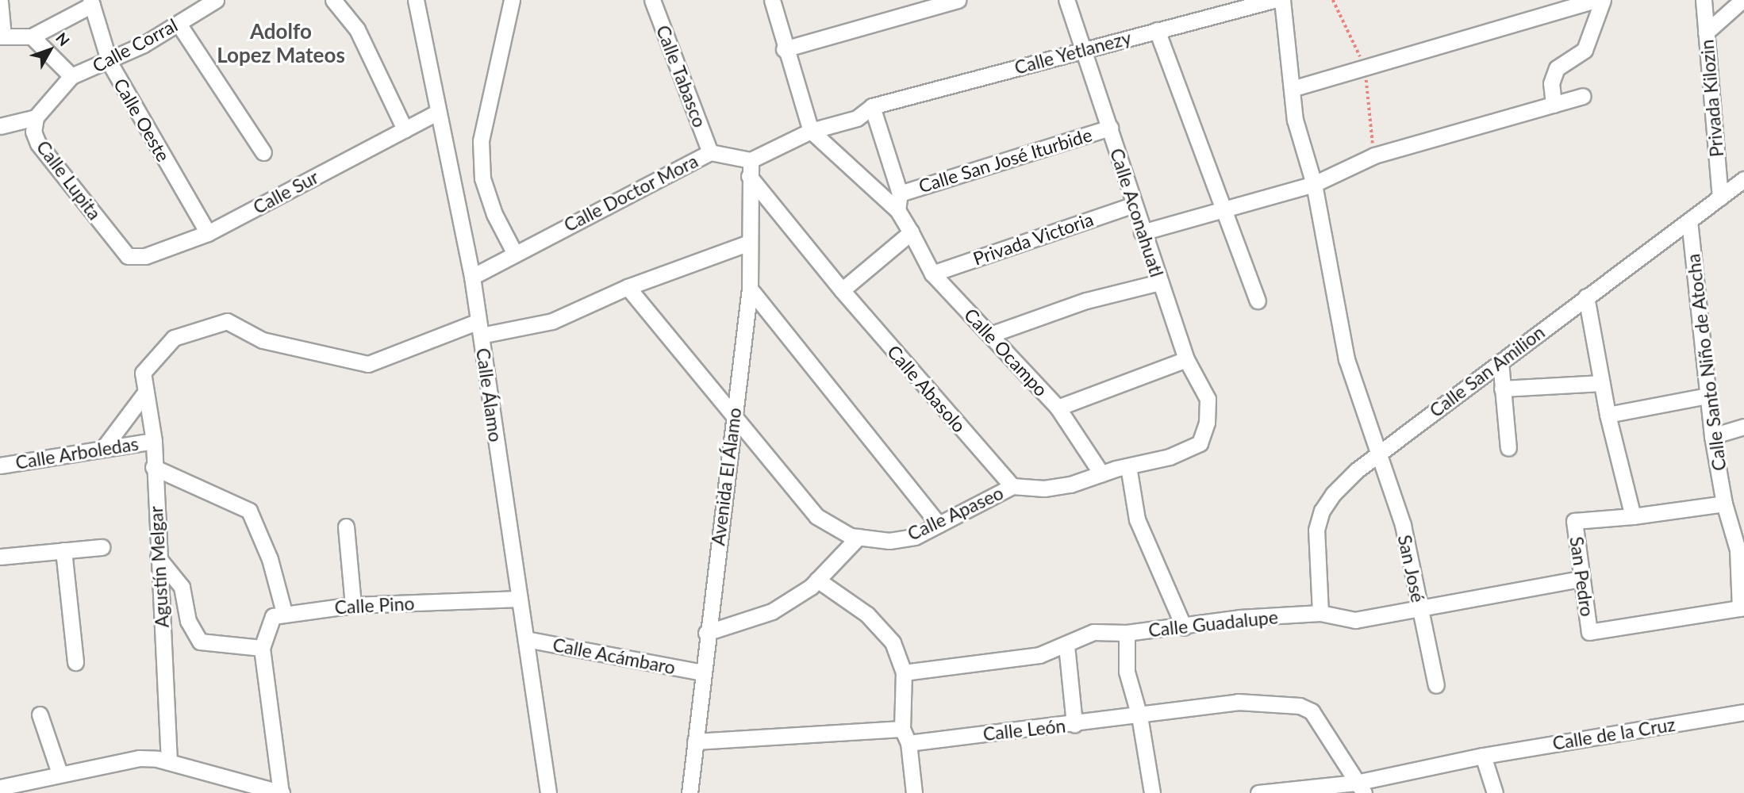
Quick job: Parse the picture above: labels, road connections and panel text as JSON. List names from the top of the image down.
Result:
{
  "streets": {
    "street": [
      "Calle Corral",
      "Calle Yetlanezy",
      "Calle Tabasco",
      "Privada Kilozin",
      "Calle Oeste",
      "Calle San José Iturbide",
      "Calle Lupita",
      "Calle Sur",
      "Calle Doctor Mora",
      "Calle Aconahuatl",
      "Privada Victoria",
      "Calle Ocampo",
      "Calle Santo Niño de Atocha",
      "Calle San Amilion",
      "Calle Abasolo",
      "Calle Álamo",
      "Calle Arboledas",
      "Avenida El Álamo",
      "Calle Apaseo",
      "Agustín Melgar",
      "San José",
      "San Pedro",
      "Calle Pino",
      "Calle Guadalupe",
      "Calle Acámbaro",
      "Calle León",
      "Calle de la Cruz"
    ]
  },
  "crossings": [
    ["Calle Corral", "Calle Oeste"],
    ["Calle Corral", "Calle Lupita"],
    ["Calle Yetlanezy", "Calle Aconahuatl"],
    ["Calle Tabasco", "Calle Doctor Mora"],
    ["Privada Kilozin", "Calle San Amilion"],
    ["Calle Oeste", "Calle Sur"],
    ["Calle San José Iturbide", "Calle Aconahuatl"],
    ["Calle Lupita", "Calle Sur"],
    ["Calle Sur", "Calle Álamo"],
    ["Calle Doctor Mora", "Calle Abasolo"],
    ["Calle Doctor Mora", "Calle Álamo"],
    ["Calle Doctor Mora", "Avenida El Álamo"],
    ["Calle Aconahuatl", "Privada Victoria"],
    ["Calle Aconahuatl", "Calle Apaseo"],
    ["Privada Victoria", "Calle Ocampo"],
    ["Calle Ocampo", "Calle Apaseo"],
    ["Calle Santo Niño de Atocha", "Calle San Amilion"],
    ["Calle Santo Niño de Atocha", "San Pedro"],
    ["Calle San Amilion", "San José"],
    ["Calle San Amilion", "Calle Guadalupe"],
    ["Calle Abasolo", "Avenida El Álamo"],
    ["Calle Abasolo", "Calle Apaseo"],
    ["Calle Álamo", "Agustín Melgar"],
    ["Calle Álamo", "Calle Pino"],
    ["Calle Álamo", "Calle Acámbaro"],
    ["Calle Arboledas", "Agustín Melgar"],
    ["Avenida El Álamo", "Calle Apaseo"],
    ["Avenida El Álamo", "Calle Acámbaro"],
    ["San José", "Calle Guadalupe"],
    ["San Pedro", "Calle Guadalupe"],
    ["Calle León", "Calle de la Cruz"]
  ],
  "districts": ["Adolfo Lopez Mateos"],
  "north": "top right"
}
